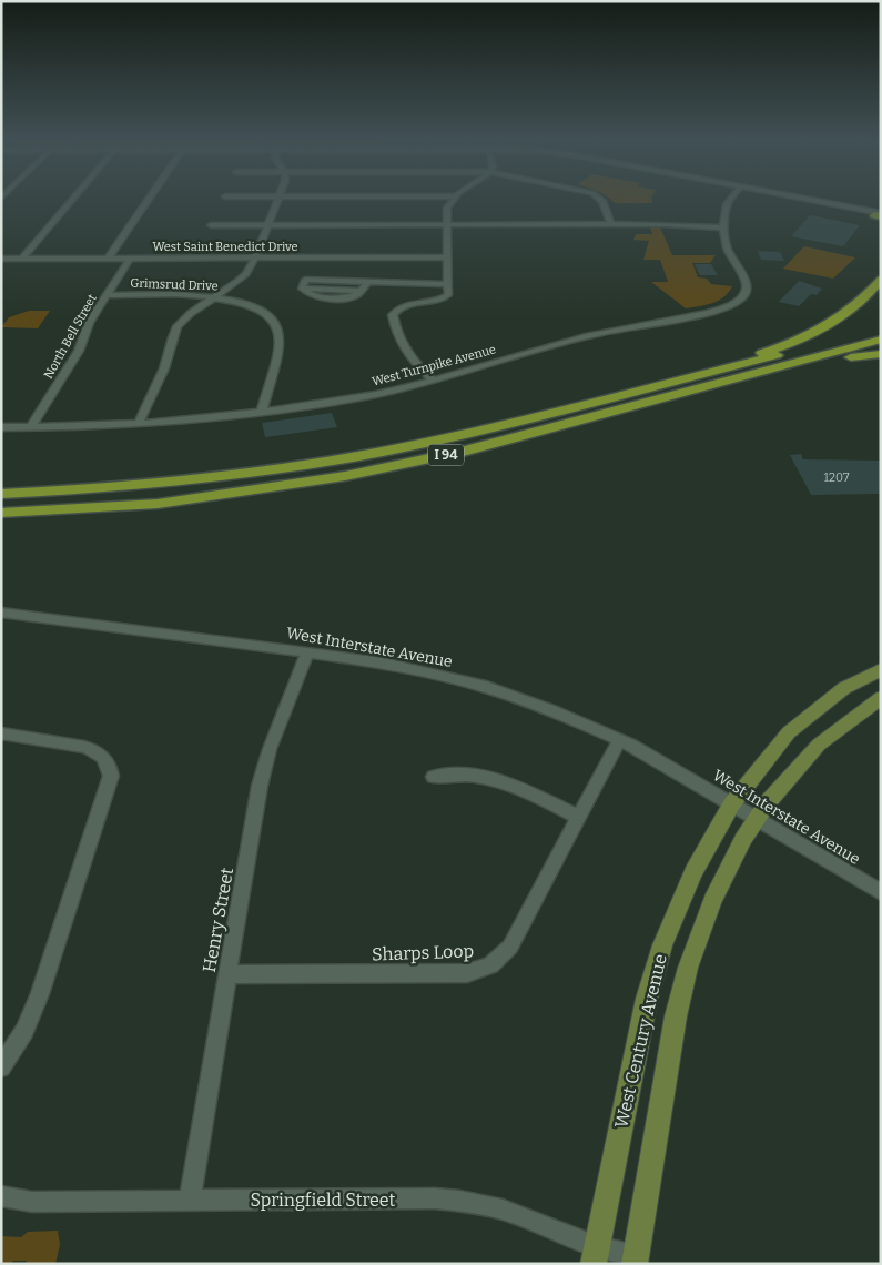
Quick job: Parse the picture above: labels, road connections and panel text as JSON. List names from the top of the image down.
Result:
{
  "streets": {
    "highway": ["I 94"],
    "main road": ["West Century Avenue"],
    "street": [
      "West Saint Benedict Drive",
      "Grimsrud Drive",
      "North Bell Street",
      "West Turnpike Avenue",
      "West Interstate Avenue",
      "Henry Street",
      "Sharps Loop",
      "Springfield Street"
    ]
  },
  "crossings": [
    ["West Saint Benedict Drive", "North Bell Street"],
    ["Grimsrud Drive", "North Bell Street"],
    ["Grimsrud Drive", "West Turnpike Avenue"],
    ["North Bell Street", "West Turnpike Avenue"],
    ["West Interstate Avenue", "Henry Street"],
    ["West Interstate Avenue", "Sharps Loop"],
    ["West Interstate Avenue", "West Century Avenue"],
    ["Henry Street", "Sharps Loop"],
    ["Henry Street", "Springfield Street"],
    ["West Century Avenue", "Springfield Street"]
  ],
  "house_numbers": ["1207"]
}
